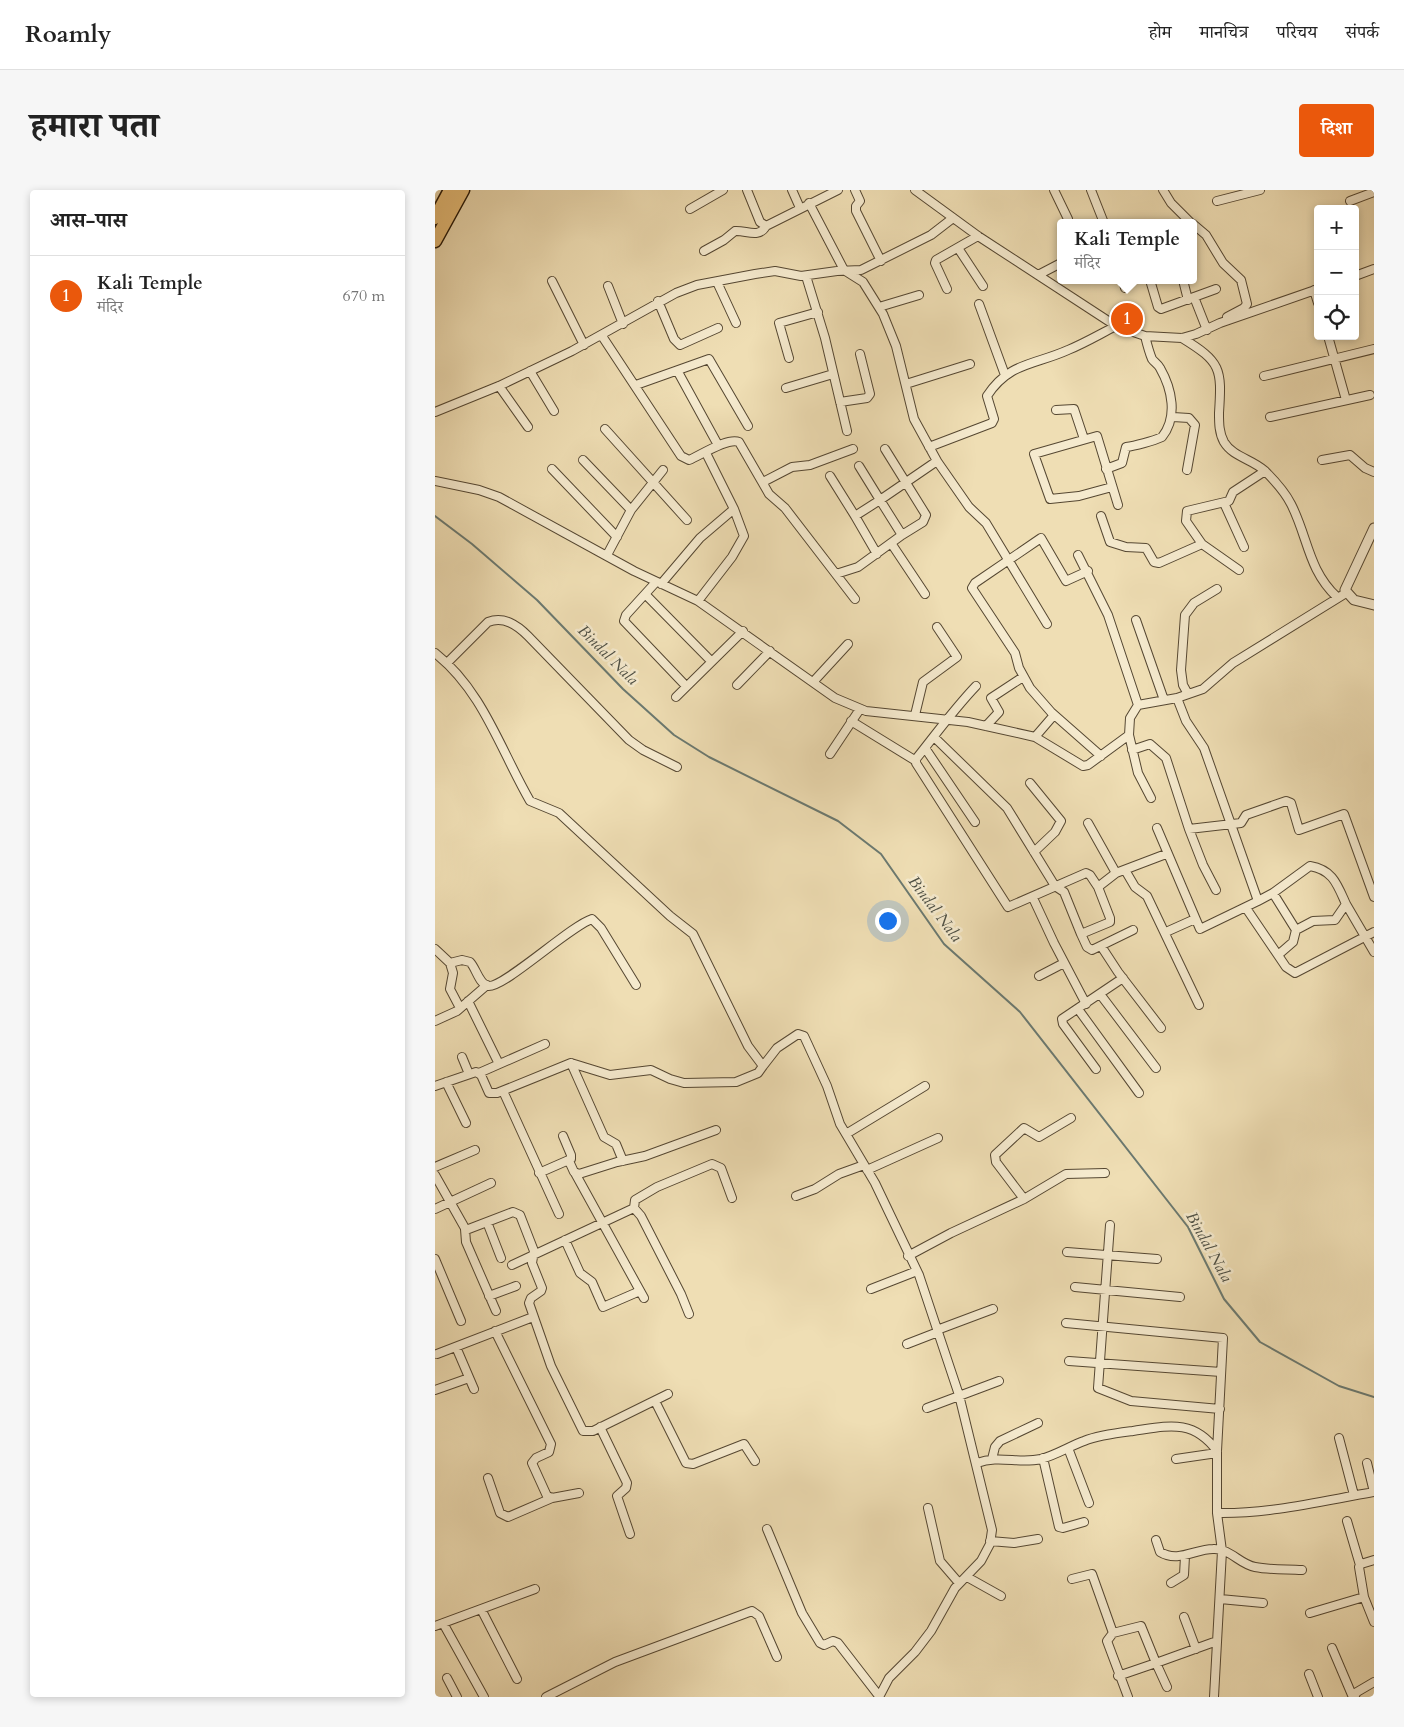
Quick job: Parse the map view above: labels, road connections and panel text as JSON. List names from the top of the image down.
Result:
{
  "water": ["Bindal Nala"],
  "page": {
    "header": "Roamly",
    "nav": [
      "होम",
      "मानचित्र",
      "परिचय",
      "संपर्क"
    ],
    "title": "हमारा पता",
    "buttons": "दिशा",
    "heading": "आस-पास",
    "map_buttons": ["+", "−"],
    "popup": ["Kali Temple", "मंदिर"],
    "list": [
      {
        "mark": "1",
        "name": "Kali Temple",
        "note": "मंदिर",
        "value": "670 m"
      }
    ],
    "pins": "1"
  }
}
